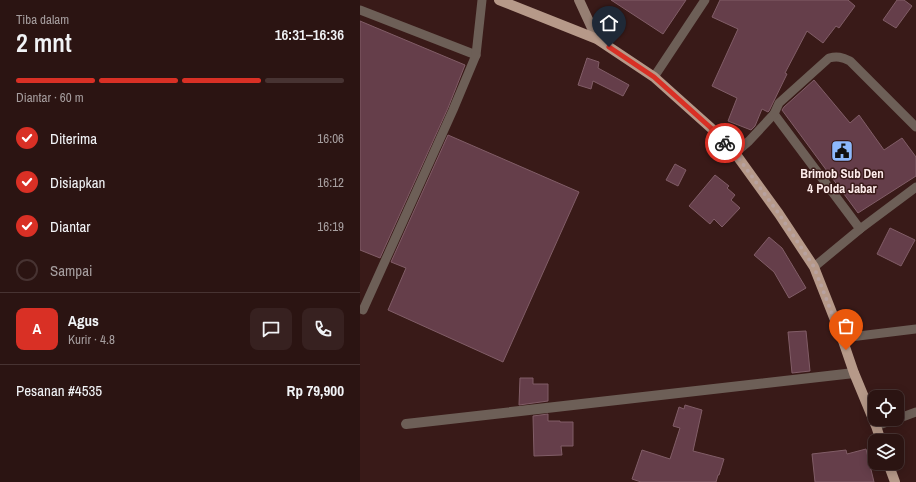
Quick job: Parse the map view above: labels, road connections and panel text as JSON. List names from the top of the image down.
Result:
{
  "places": {
    "public building": ["Brimob Sub Den 4 Polda Jabar"]
  },
  "page": {
    "heading": ["2 mnt", "Tiba dalam", "16:31–16:36"],
    "panel": [
      "Agus",
      "Kurir · 4.8",
      "Pesanan #4535",
      "Rp 79,900"
    ],
    "bar": "Diantar · 60 m",
    "list": [
      ["Diterima", "16:06"],
      ["Disiapkan", "16:12"],
      ["Diantar", "16:19"],
      "Sampai"
    ],
    "round": "A"
  }
}
